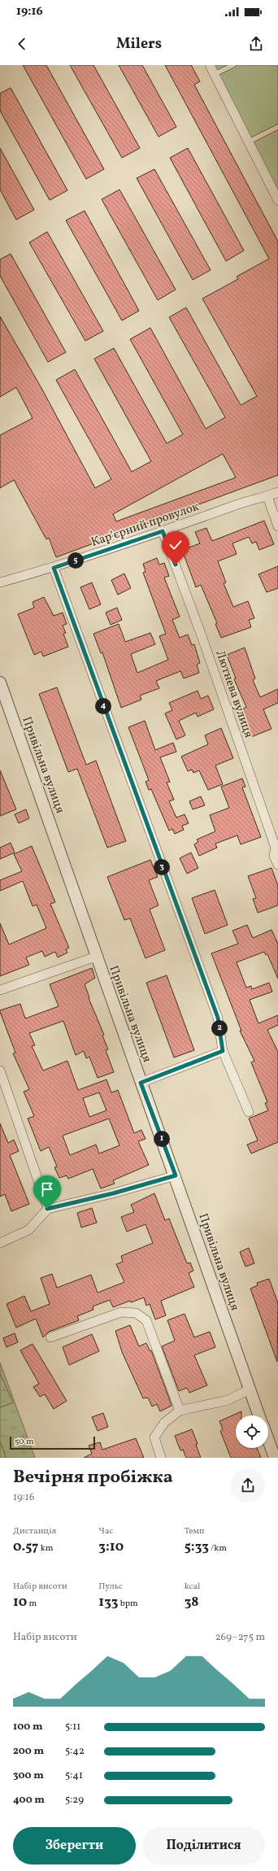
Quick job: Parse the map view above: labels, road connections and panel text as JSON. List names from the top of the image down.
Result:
{
  "streets": {
    "street": ["Карʼєрний провулок", "Лютнева вулиця", "Привільна вулиця"]
  },
  "crossings": [
    ["Карʼєрний провулок", "Лютнева вулиця"]
  ],
  "scale_bar": "50 m",
  "page": {
    "status": "19:16",
    "header": "Milers",
    "pins": [
      "5",
      "4",
      "3",
      "2",
      "1"
    ],
    "scale": "50 m",
    "heading": ["Вечірня пробіжка", "19:16"],
    "stats": [
      ["Дистанція", "0.57 km"],
      ["Час", "3:10"],
      ["Темп", "5:33 /km"],
      ["Набір висоти", "10 m"],
      ["Пульс", "133 bpm"],
      ["kcal", "38"]
    ],
    "chart": ["Набір висоти", "269–275 m"],
    "list": [
      {
        "name": "100 m",
        "note": "5:11"
      },
      {
        "name": "200 m",
        "note": "5:42"
      },
      {
        "name": "300 m",
        "note": "5:41"
      },
      {
        "name": "400 m",
        "note": "5:29"
      }
    ],
    "buttons": ["Зберегти", "Поділитися"]
  }
}
